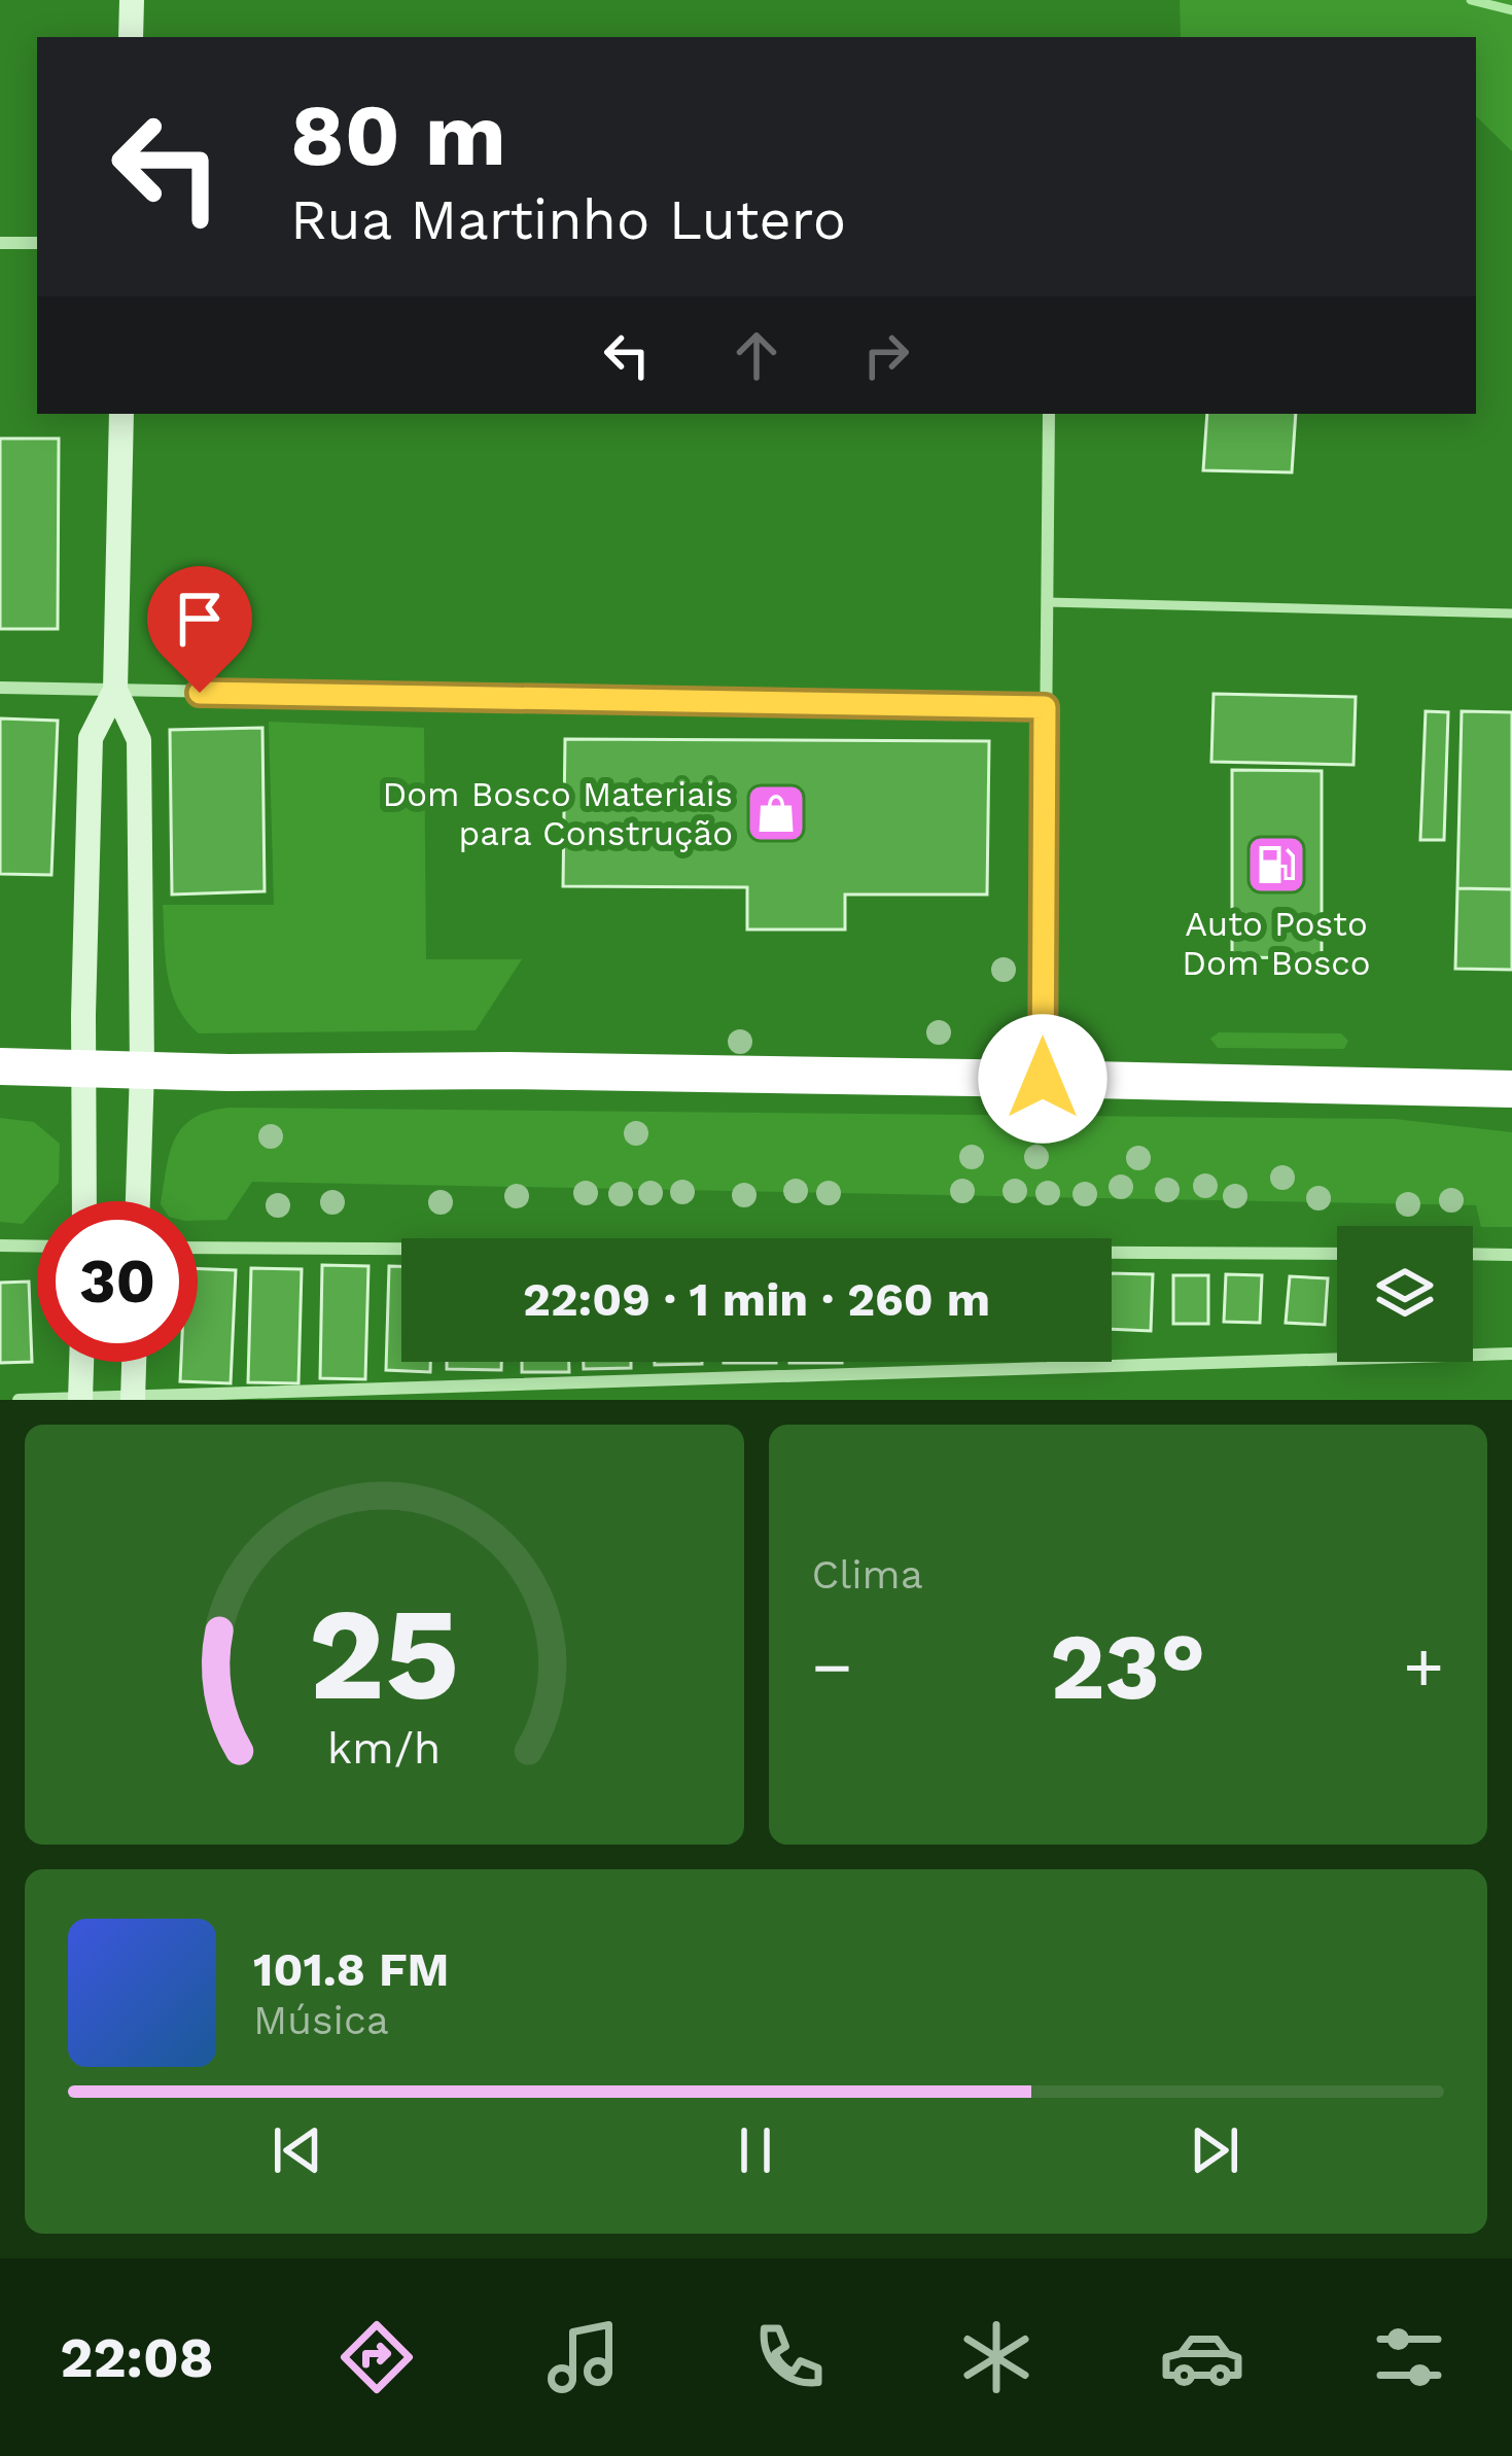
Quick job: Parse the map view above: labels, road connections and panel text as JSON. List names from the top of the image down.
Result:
{
  "places": {
    "shop": ["Dom Bosco Materiais para Construção"],
    "fuel station": ["Auto Posto Dom Bosco"]
  },
  "page": {
    "turn": ["80 m", "Rua Martinho Lutero"],
    "limit": "30",
    "trip": "22:09 · 1 min · 260 m",
    "tile": "Clima",
    "heat": ["−", "23°", "+"],
    "song": ["101.8 FM", "Música"],
    "tabs": "22:08",
    "gauge": ["25", "km/h"]
  }
}
